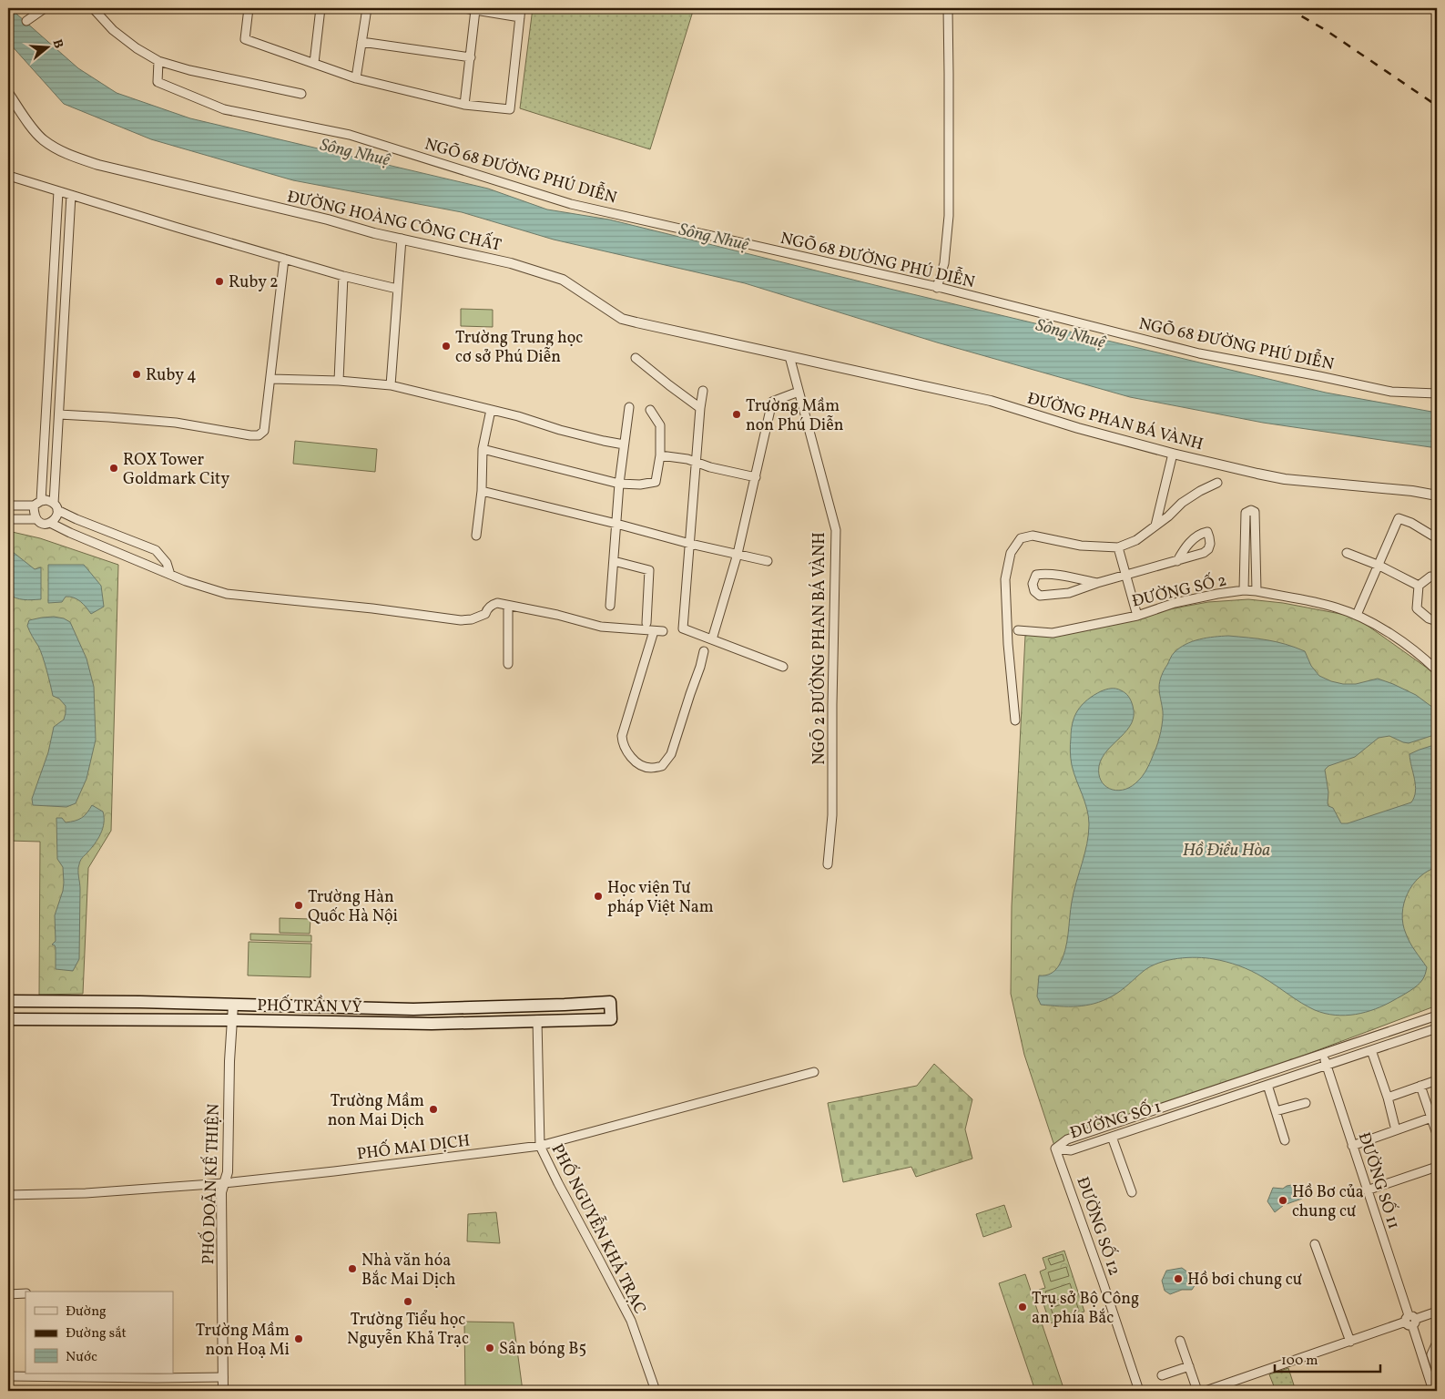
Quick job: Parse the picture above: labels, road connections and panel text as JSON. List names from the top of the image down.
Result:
{
  "streets": {
    "main road": ["PHỐ TRẦN VỸ"],
    "street": [
      "NGÕ 68 ĐƯỜNG PHÚ DIỄN",
      "ĐƯỜNG HOÀNG CÔNG CHẤT",
      "ĐƯỜNG PHAN BÁ VÀNH",
      "ĐƯỜNG SỐ 2",
      "NGÕ 2 ĐƯỜNG PHAN BÁ VÀNH",
      "ĐƯỜNG SỐ 1",
      "PHỐ MAI DỊCH",
      "ĐƯỜNG SỐ 11",
      "PHỐ DOÃN KẾ THIỆN",
      "ĐƯỜNG SỐ 12",
      "PHỐ NGUYỄN KHẢ TRẠC"
    ]
  },
  "crossings": [
    ["ĐƯỜNG HOÀNG CÔNG CHẤT", "ĐƯỜNG PHAN BÁ VÀNH"],
    ["ĐƯỜNG HOÀNG CÔNG CHẤT", "NGÕ 2 ĐƯỜNG PHAN BÁ VÀNH"],
    ["ĐƯỜNG PHAN BÁ VÀNH", "NGÕ 2 ĐƯỜNG PHAN BÁ VÀNH"],
    ["PHỐ TRẦN VỸ", "PHỐ DOÃN KẾ THIỆN"],
    ["PHỐ TRẦN VỸ", "PHỐ NGUYỄN KHẢ TRẠC"],
    ["ĐƯỜNG SỐ 1", "ĐƯỜNG SỐ 11"],
    ["ĐƯỜNG SỐ 1", "ĐƯỜNG SỐ 12"],
    ["PHỐ MAI DỊCH", "PHỐ DOÃN KẾ THIỆN"],
    ["PHỐ MAI DỊCH", "PHỐ NGUYỄN KHẢ TRẠC"]
  ],
  "water": ["Sông Nhuệ", "Hồ Điều Hòa"],
  "places": [
    "Ruby 2",
    "Trường Trung học cơ sở Phú Diễn",
    "Ruby 4",
    "Trường Mầm non Phú Diễn",
    "ROX Tower Goldmark City",
    "Học viện Tư pháp Việt Nam",
    "Trường Hàn Quốc Hà Nội",
    "Trường Mầm non Mai Dịch",
    "Hồ Bơ của chung cư",
    "Nhà văn hóa Bắc Mai Dịch",
    "Hồ bơi chung cư",
    "Trường Tiểu học Nguyễn Khả Trạc",
    "Trụ sở Bộ Công an phía Bắc",
    "Trường Mầm non Hoạ Mi",
    "Sân bóng B5"
  ],
  "legend": ["Đường", "Đường sắt", "Nước"],
  "scale_bar": "100 m",
  "north": "right"
}
